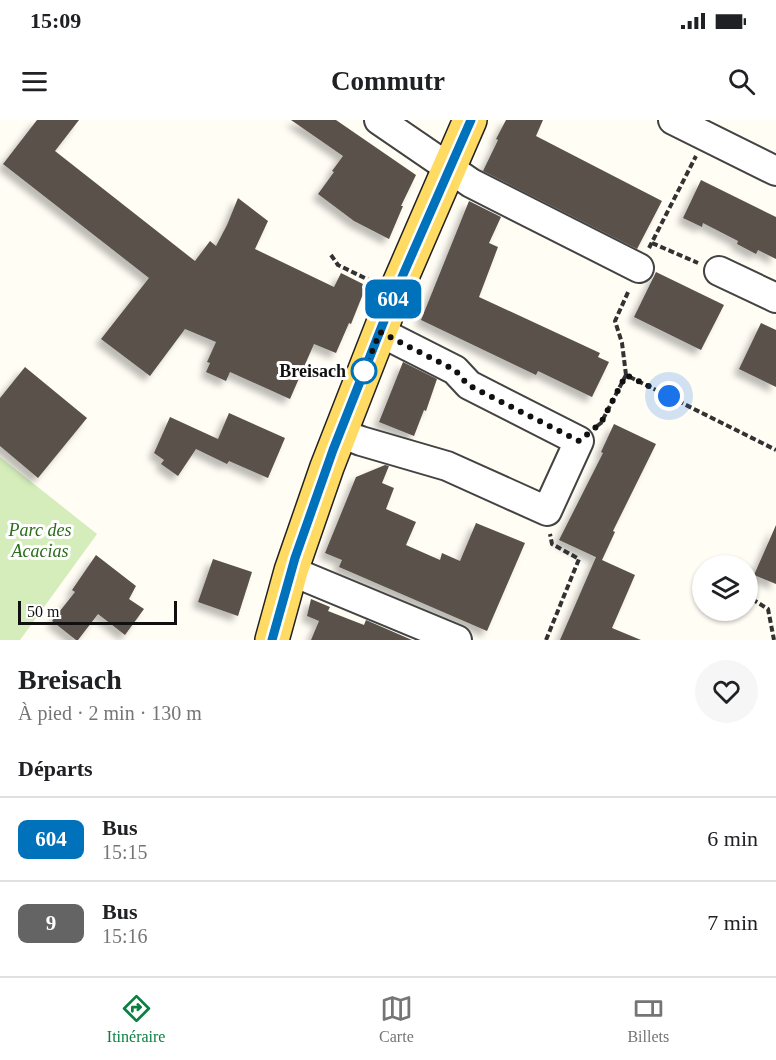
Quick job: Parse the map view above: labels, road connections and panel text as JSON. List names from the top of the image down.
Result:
{
  "parks": ["Parc des Acacias"],
  "places": ["Breisach"],
  "lines": ["bus line 604"],
  "scale_bar": "50 m",
  "page": {
    "status": "15:09",
    "header": "Commutr",
    "on_map": "604",
    "scale": "50 m",
    "heading": [
      ["Breisach", "À pied · 2 min · 130 m"],
      "Départs"
    ],
    "list": [
      {
        "mark": "604",
        "name": "Bus",
        "note": "15:15",
        "value": "6 min"
      },
      {
        "mark": "9",
        "name": "Bus",
        "note": "15:16",
        "value": "7 min"
      }
    ],
    "tabs": ["Itinéraire", "Carte", "Billets"]
  }
}
